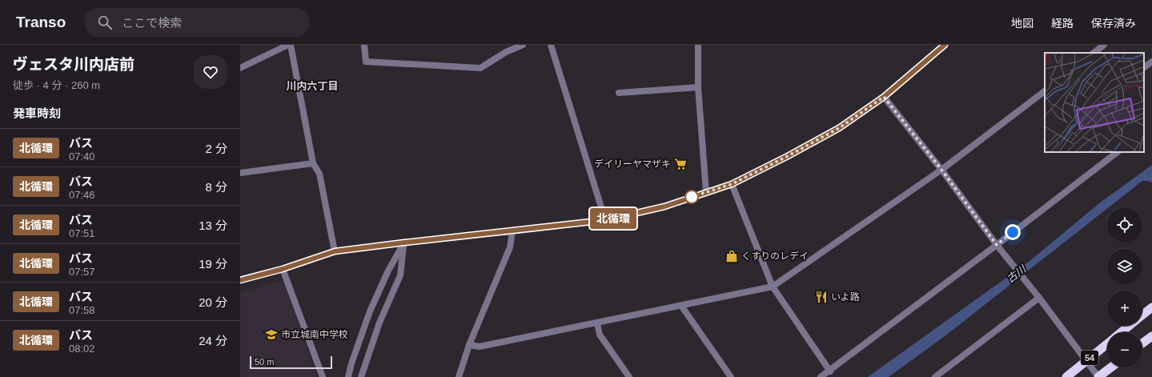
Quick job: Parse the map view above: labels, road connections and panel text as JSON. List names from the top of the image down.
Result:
{
  "streets": {
    "highway": ["54"]
  },
  "districts": ["川内六丁目"],
  "water": ["古川"],
  "places": {
    "supermarket": ["デイリーヤマザキ"],
    "shop": ["くすりのレデイ"],
    "restaurant": ["いよ路"],
    "school or university": ["市立城南中学校"]
  },
  "lines": ["bus line 北循環"],
  "scale_bar": "50 m",
  "page": {
    "header": "Transo",
    "search": "ここで検索",
    "nav": ["地図", "経路", "保存済み"],
    "heading": [
      ["ヴェスタ川内店前", "徒歩 · 4 分 · 260 m"],
      "発車時刻"
    ],
    "on_map": "北循環",
    "list": [
      {
        "mark": "北循環",
        "name": "バス",
        "note": "07:40",
        "value": "2 分"
      },
      {
        "mark": "北循環",
        "name": "バス",
        "note": "07:46",
        "value": "8 分"
      },
      {
        "mark": "北循環",
        "name": "バス",
        "note": "07:51",
        "value": "13 分"
      },
      {
        "mark": "北循環",
        "name": "バス",
        "note": "07:57",
        "value": "19 分"
      },
      {
        "mark": "北循環",
        "name": "バス",
        "note": "07:58",
        "value": "20 分"
      },
      {
        "mark": "北循環",
        "name": "バス",
        "note": "08:02",
        "value": "24 分"
      }
    ],
    "map_buttons": ["+", "−"],
    "scale": "50 m"
  }
}
